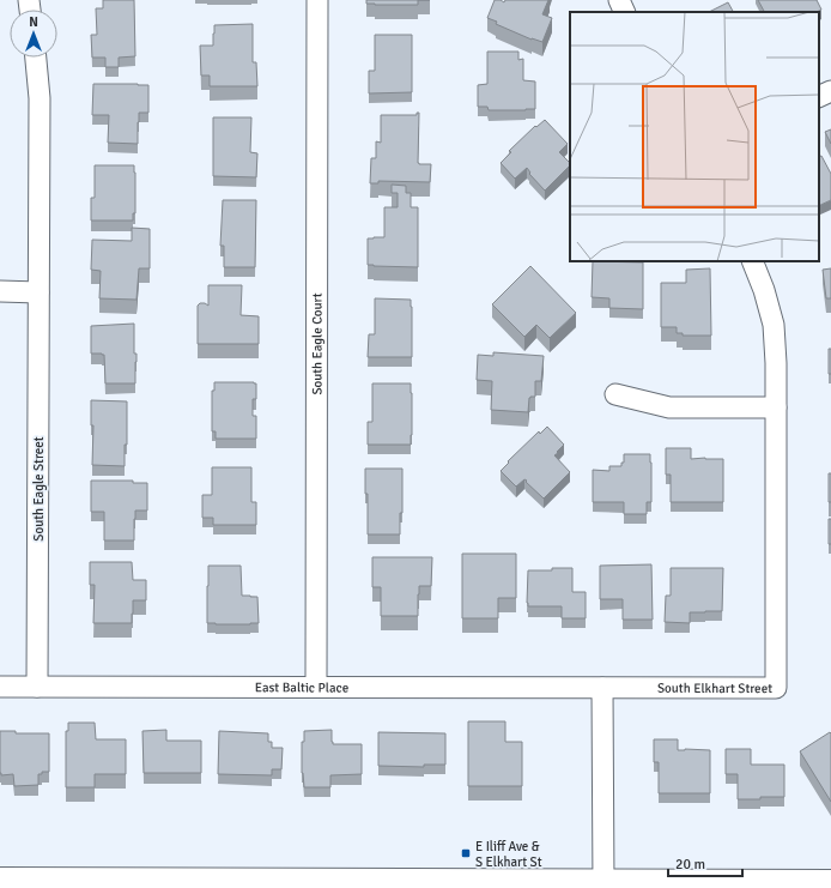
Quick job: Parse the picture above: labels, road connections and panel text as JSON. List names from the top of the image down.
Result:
{
  "streets": {
    "street": [
      "South Eagle Court",
      "South Eagle Street",
      "East Baltic Place",
      "South Elkhart Street"
    ]
  },
  "crossings": [
    ["South Eagle Court", "East Baltic Place"],
    ["South Eagle Street", "East Baltic Place"],
    ["East Baltic Place", "South Elkhart Street"]
  ],
  "places": {
    "transit": ["E Iliff Ave & S Elkhart St"]
  },
  "scale_bar": "20 m",
  "north": "top"
}
